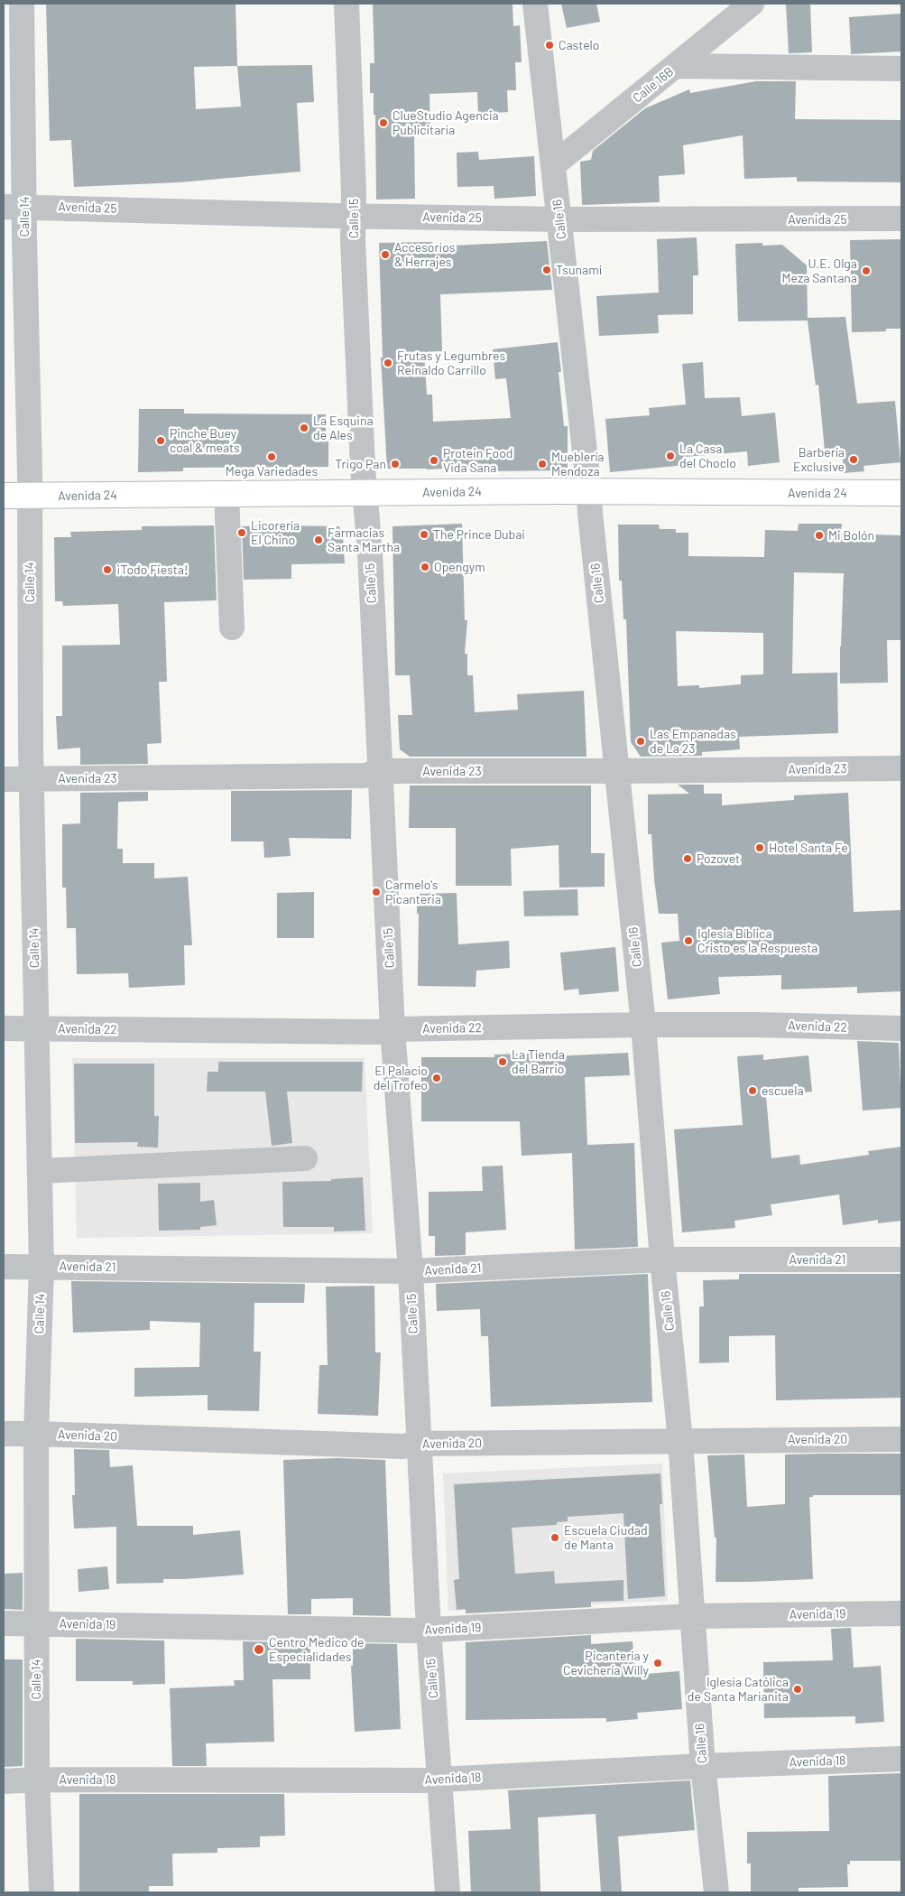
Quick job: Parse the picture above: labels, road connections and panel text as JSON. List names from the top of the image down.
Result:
{
  "streets": {
    "main road": ["Avenida 24"],
    "street": [
      "Calle 16B",
      "Avenida 25",
      "Calle 14",
      "Calle 15",
      "Calle 16",
      "Avenida 23",
      "Avenida 22",
      "Avenida 21",
      "Avenida 20",
      "Avenida 19",
      "Avenida 18"
    ]
  },
  "crossings": [
    ["Calle 16B", "Calle 16"],
    ["Avenida 25", "Calle 14"],
    ["Avenida 25", "Calle 15"],
    ["Avenida 25", "Calle 16"],
    ["Calle 14", "Avenida 24"],
    ["Calle 14", "Avenida 23"],
    ["Calle 14", "Avenida 22"],
    ["Calle 14", "Avenida 21"],
    ["Calle 14", "Avenida 20"],
    ["Calle 14", "Avenida 19"],
    ["Calle 14", "Avenida 18"],
    ["Calle 15", "Avenida 24"],
    ["Calle 15", "Avenida 23"],
    ["Calle 15", "Avenida 22"],
    ["Calle 15", "Avenida 21"],
    ["Calle 15", "Avenida 20"],
    ["Calle 15", "Avenida 19"],
    ["Calle 15", "Avenida 18"],
    ["Calle 16", "Avenida 24"],
    ["Calle 16", "Avenida 23"],
    ["Calle 16", "Avenida 22"],
    ["Calle 16", "Avenida 21"],
    ["Calle 16", "Avenida 20"],
    ["Calle 16", "Avenida 19"],
    ["Calle 16", "Avenida 18"]
  ],
  "places": [
    "Castelo",
    "ClueStudio Agencia Publicitaria",
    "Accesorios & Herrajes",
    "Tsunami",
    "U.E. Olga Meza Santana",
    "Frutas y Legumbres Reinaldo Carrillo",
    "La Esquina de Ales",
    "Pinche Buey coal & meats",
    "La Casa del Choclo",
    "Mega Variedades",
    "Barbería Exclusive",
    "Protein Food Vida Sana",
    "Trigo Pan",
    "Mueblería Mendoza",
    "Licorería El Chino",
    "The Prince Dubai",
    "Mi Bolón",
    "Farmacias Santa Martha",
    "Opengym",
    "¡Todo Fiesta!",
    "Las Empanadas de La 23",
    "Hotel Santa Fe",
    "Pozovet",
    "Carmelo's Picanteria",
    "Iglesia Bíblica Cristo es la Respuesta",
    "La Tienda del Barrio",
    "El Palacio del Trofeo",
    "escuela",
    "Escuela Ciudad de Manta",
    "Centro Medico de Especialidades",
    "Picantería y Cevichería Willy",
    "Iglesia Católica de Santa Marianita"
  ]
}
